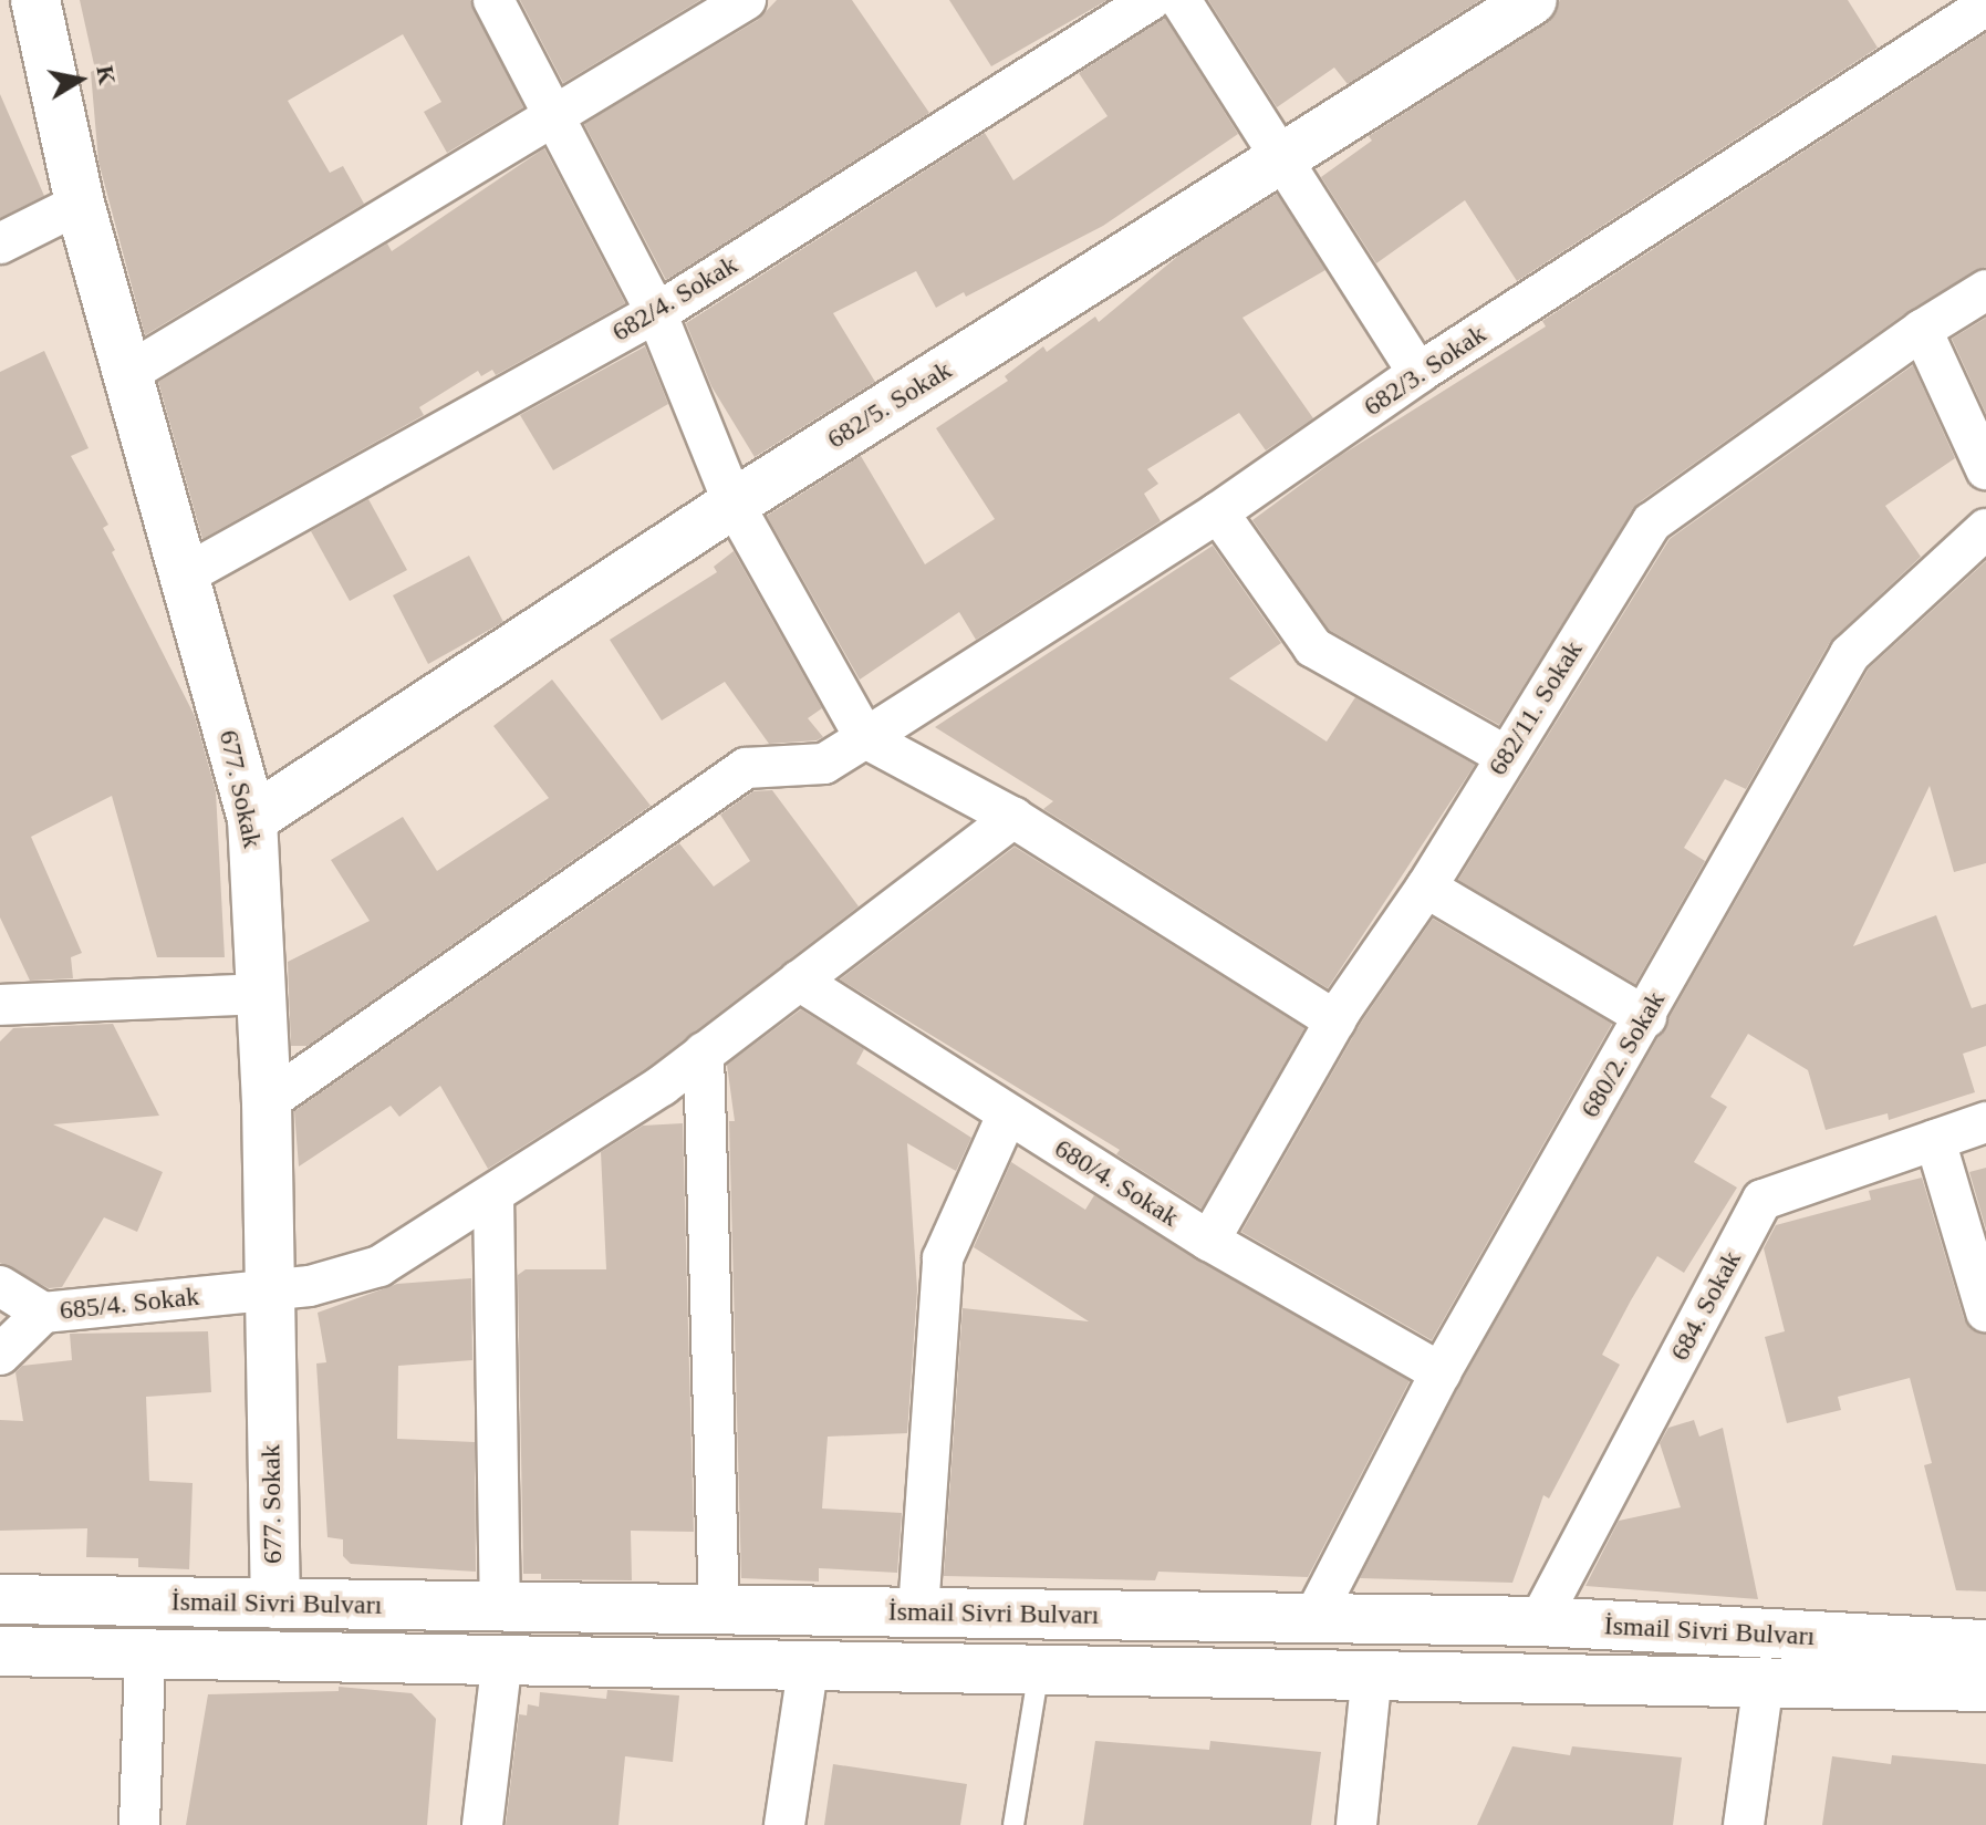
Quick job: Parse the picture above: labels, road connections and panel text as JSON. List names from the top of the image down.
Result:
{
  "streets": {
    "main road": ["682/5. Sokak", "677. Sokak", "İsmail Sivri Bulvarı"],
    "street": [
      "682/4. Sokak",
      "682/3. Sokak",
      "682/11. Sokak",
      "680/2. Sokak",
      "680/4. Sokak",
      "685/4. Sokak",
      "684. Sokak"
    ]
  },
  "crossings": [
    ["682/4. Sokak", "677. Sokak"],
    ["682/3. Sokak", "677. Sokak"],
    ["682/5. Sokak", "677. Sokak"],
    ["682/11. Sokak", "680/4. Sokak"],
    ["677. Sokak", "685/4. Sokak"],
    ["677. Sokak", "İsmail Sivri Bulvarı"],
    ["680/2. Sokak", "680/4. Sokak"],
    ["680/2. Sokak", "İsmail Sivri Bulvarı"],
    ["680/4. Sokak", "685/4. Sokak"],
    ["684. Sokak", "İsmail Sivri Bulvarı"]
  ],
  "north": "right"
}
